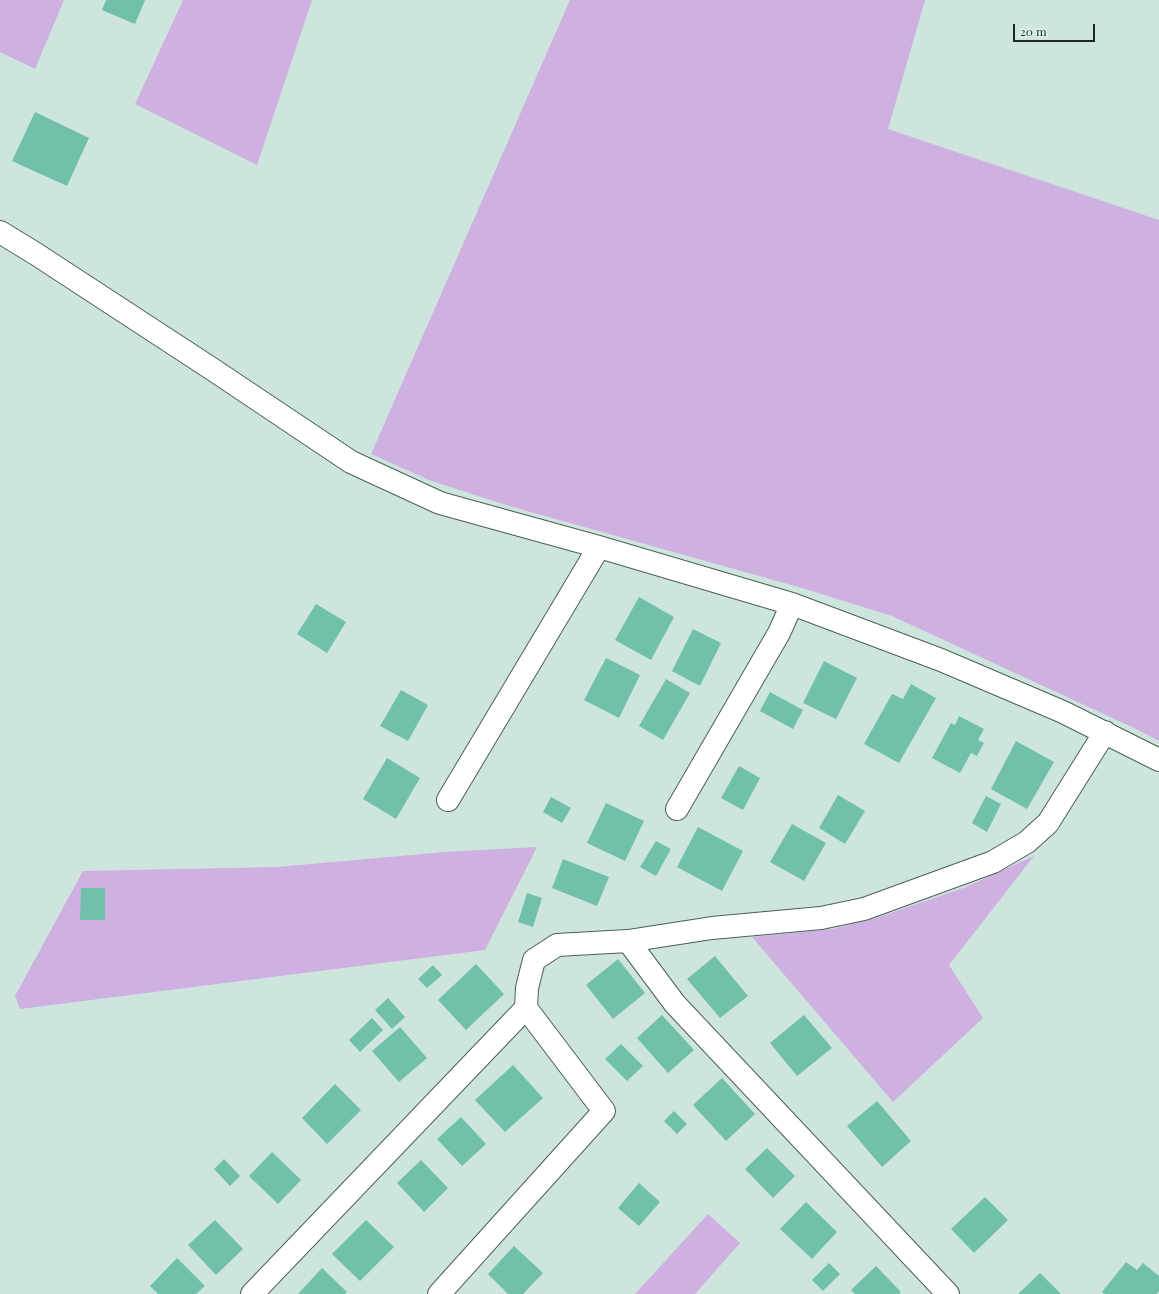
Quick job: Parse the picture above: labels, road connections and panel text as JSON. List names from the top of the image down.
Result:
{
  "scale_bar": "20 m"
}
